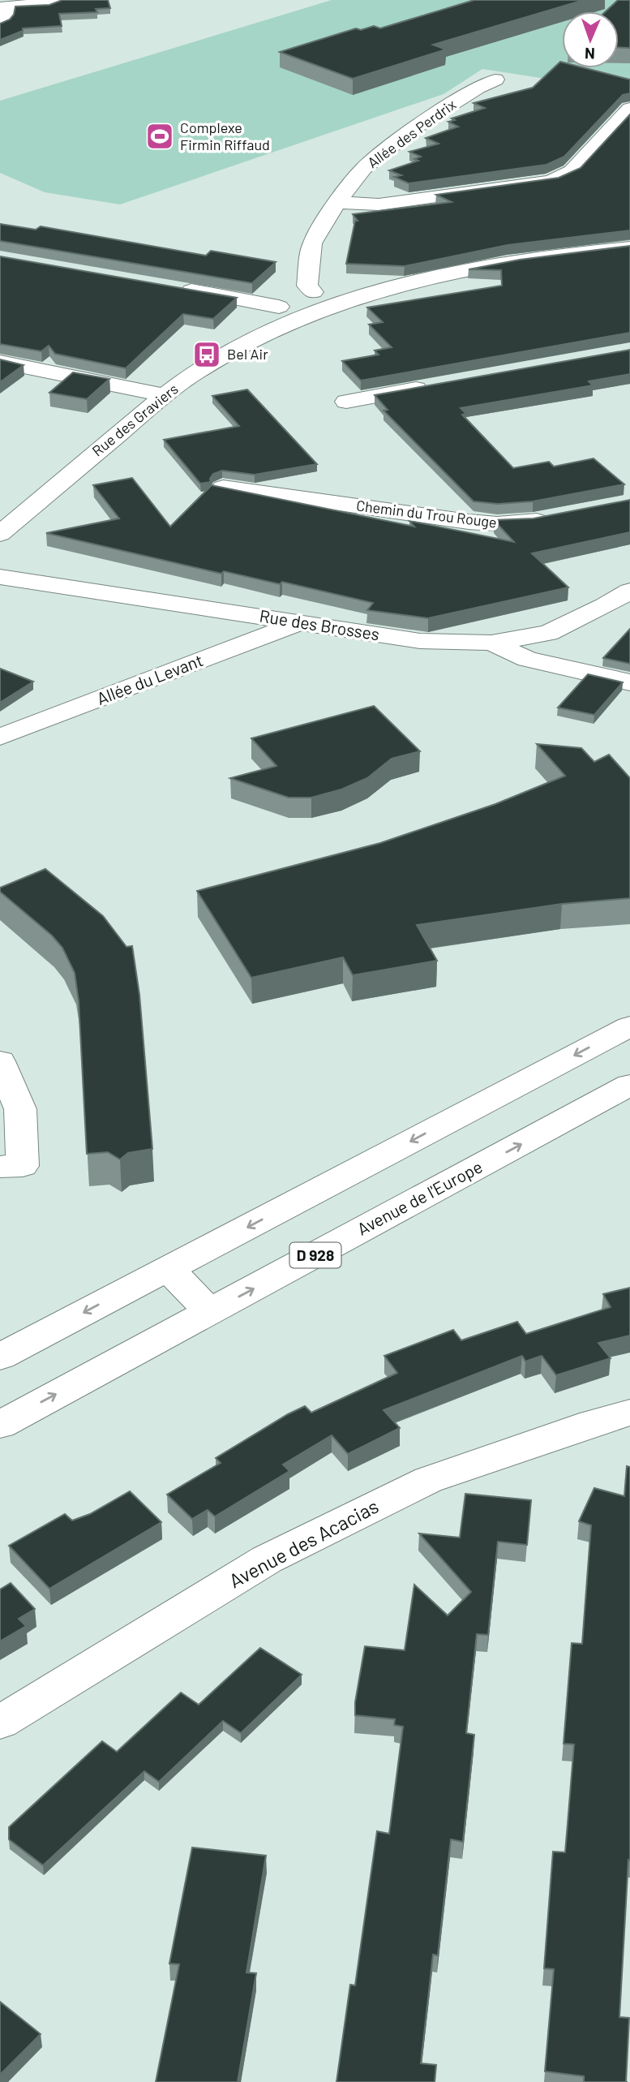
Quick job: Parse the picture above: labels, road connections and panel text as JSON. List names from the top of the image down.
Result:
{
  "streets": {
    "street": [
      "Allée des Perdrix",
      "Rue des Graviers",
      "Chemin du Trou Rouge",
      "Rue des Brosses",
      "Allée du Levant",
      "Avenue de l'Europe",
      "D 928",
      "Avenue des Acacias"
    ]
  },
  "crossings": [
    ["Allée des Perdrix", "Rue des Graviers"],
    ["Rue des Brosses", "Allée du Levant"]
  ],
  "places": {
    "sports": ["Complexe Firmin Riffaud"],
    "bus stop": ["Bel Air"]
  },
  "north": "bottom"
}
